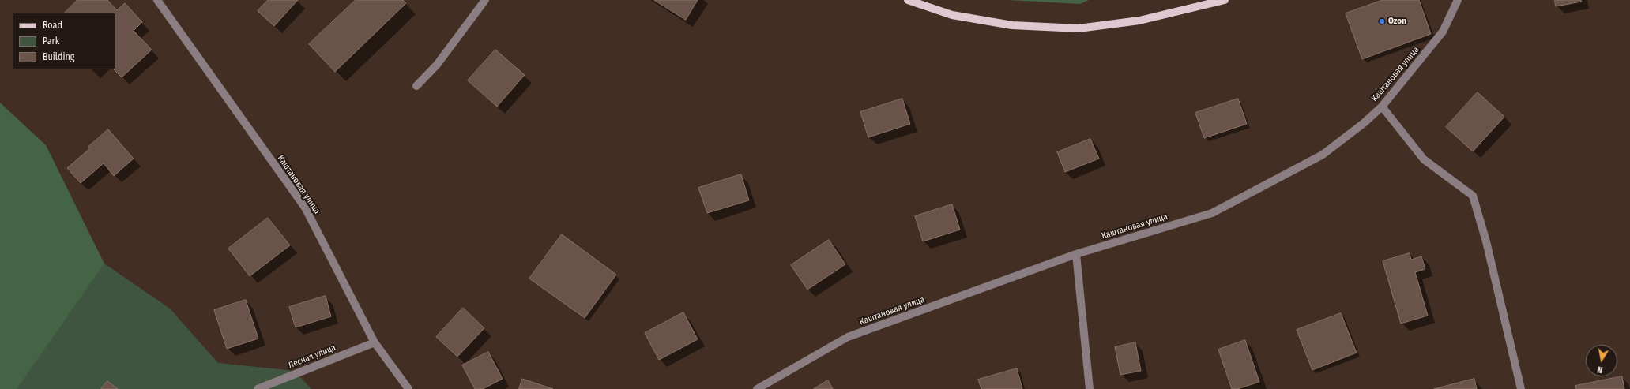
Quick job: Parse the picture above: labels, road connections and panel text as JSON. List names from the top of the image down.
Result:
{
  "streets": {
    "street": ["Каштановая улица", "Лесная улица"]
  },
  "crossings": [
    ["Каштановая улица", "Лесная улица"]
  ],
  "places": ["Ozon"],
  "legend": ["Road", "Park", "Building"],
  "north": "bottom"
}
